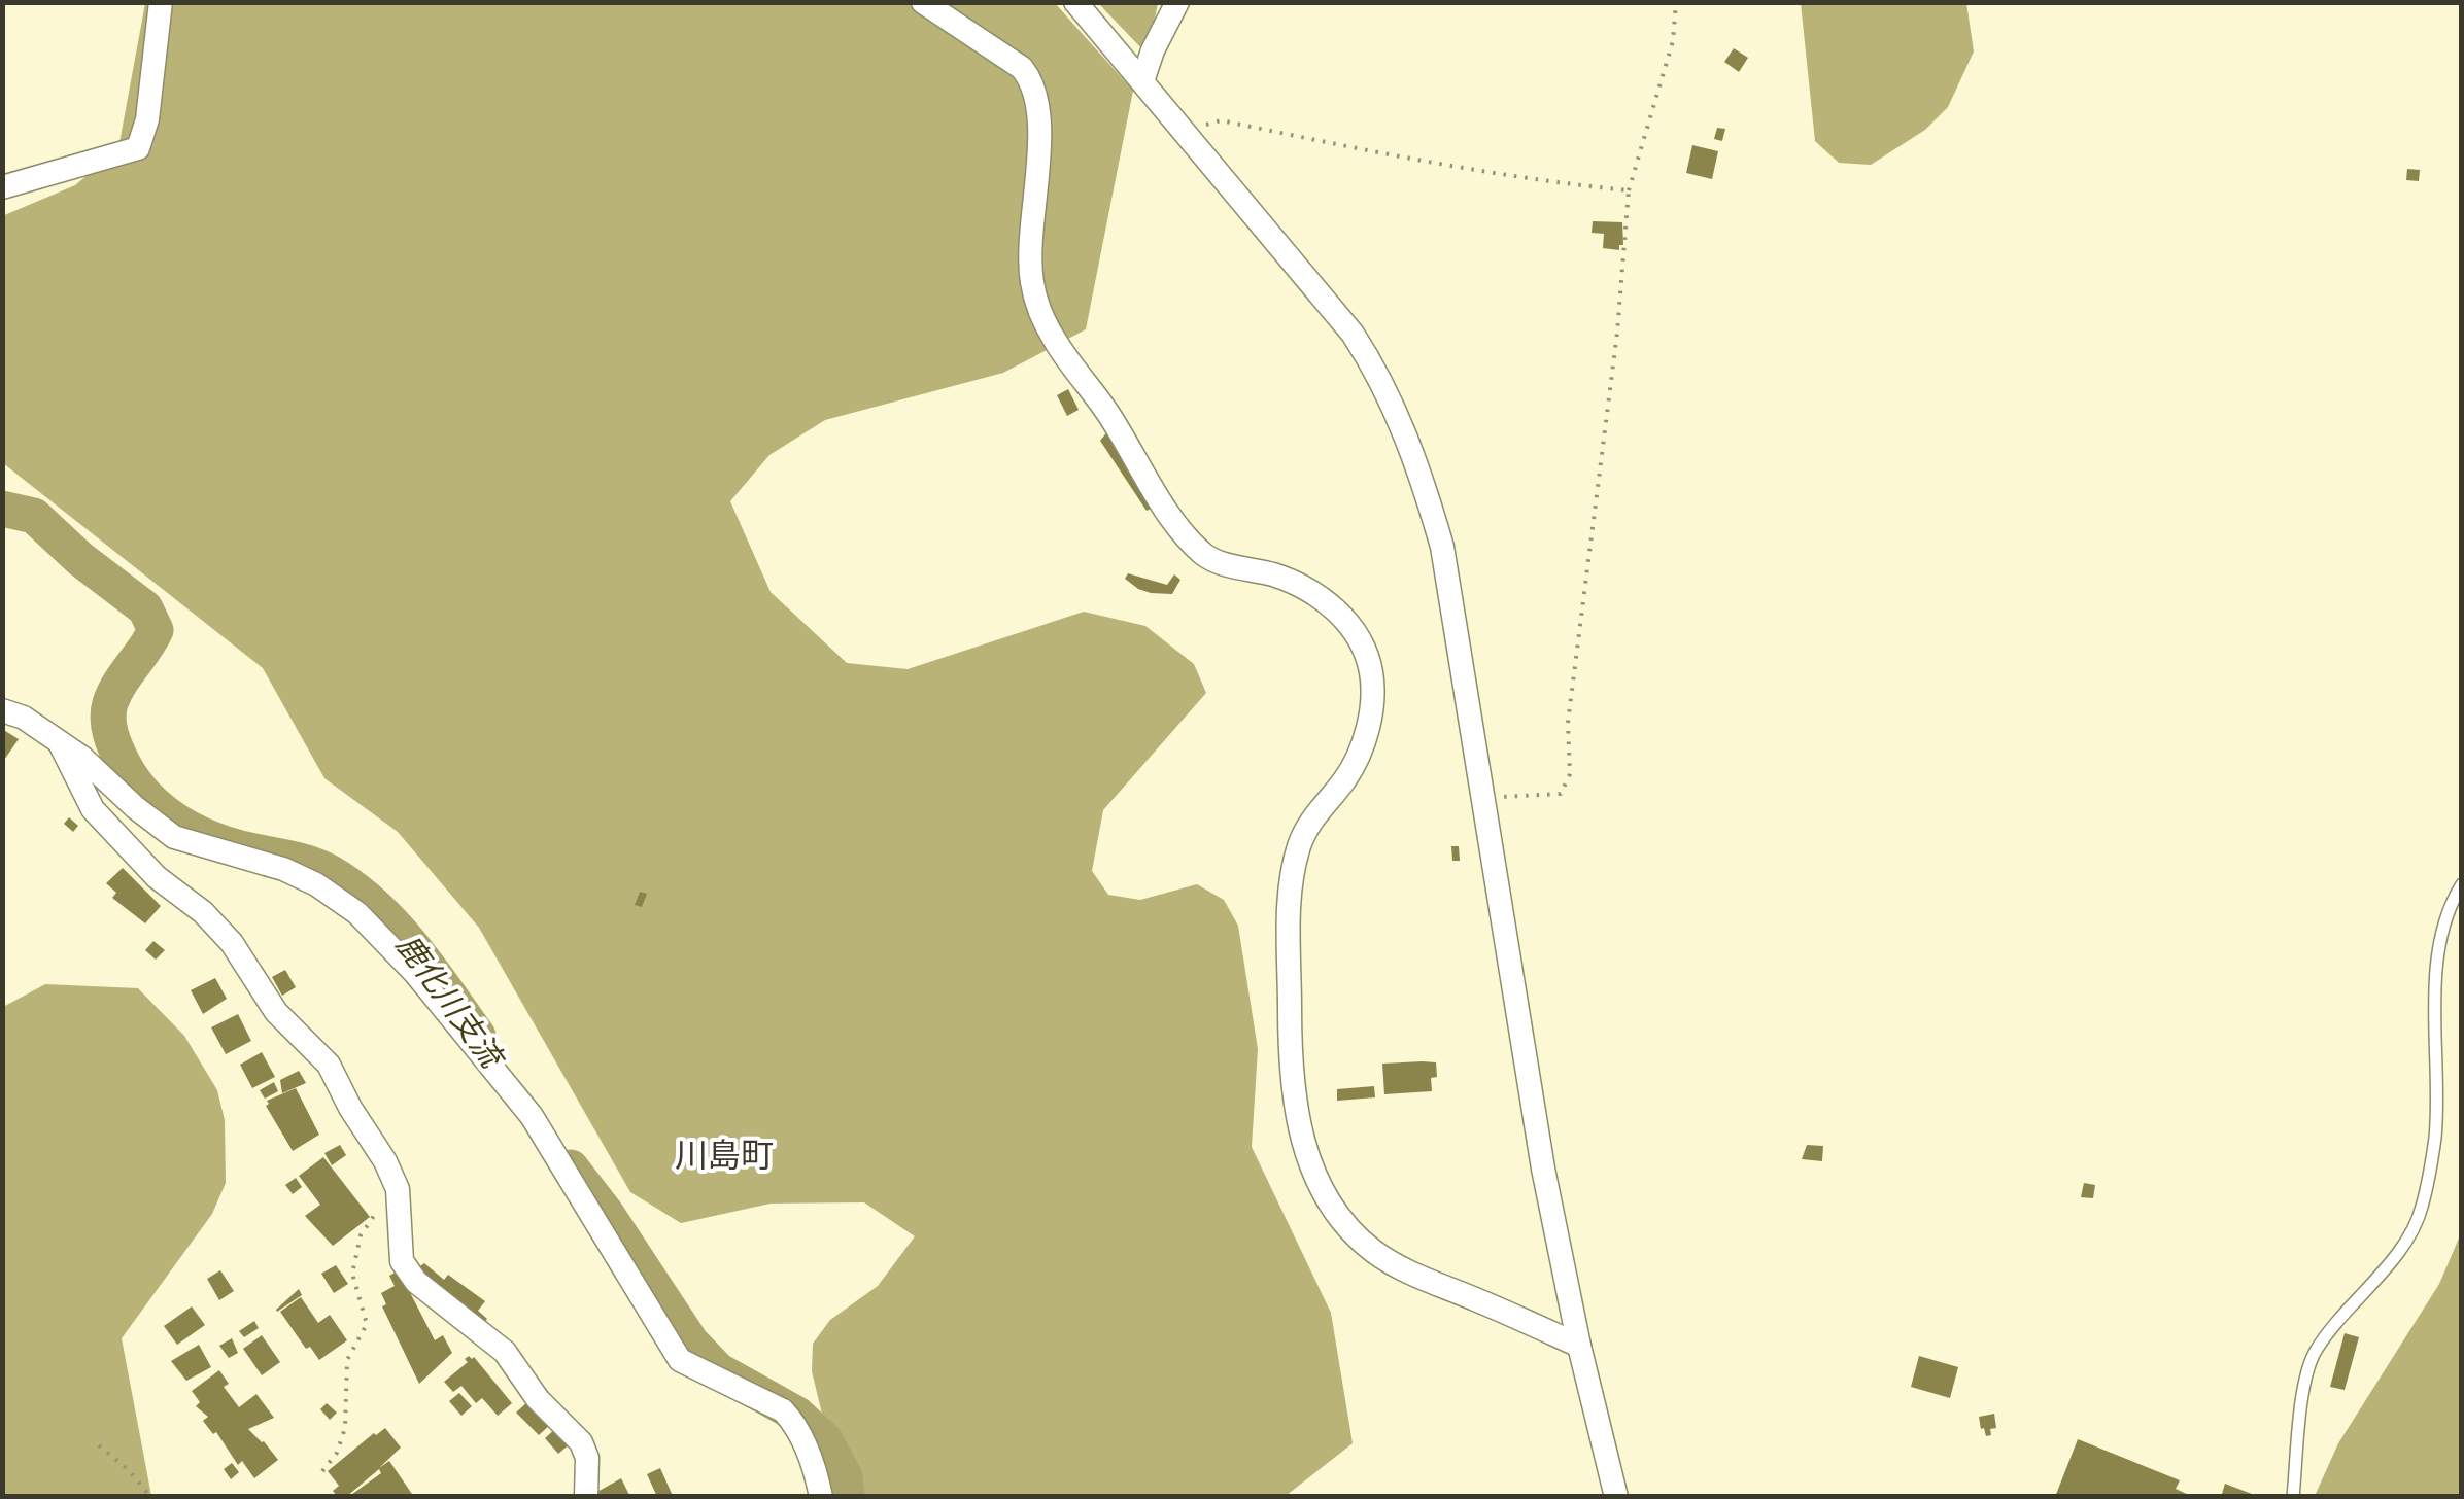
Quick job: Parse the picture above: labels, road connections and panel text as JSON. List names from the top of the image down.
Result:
{
  "districts": ["川島町"],
  "water": ["鹿化川支流"]
}
